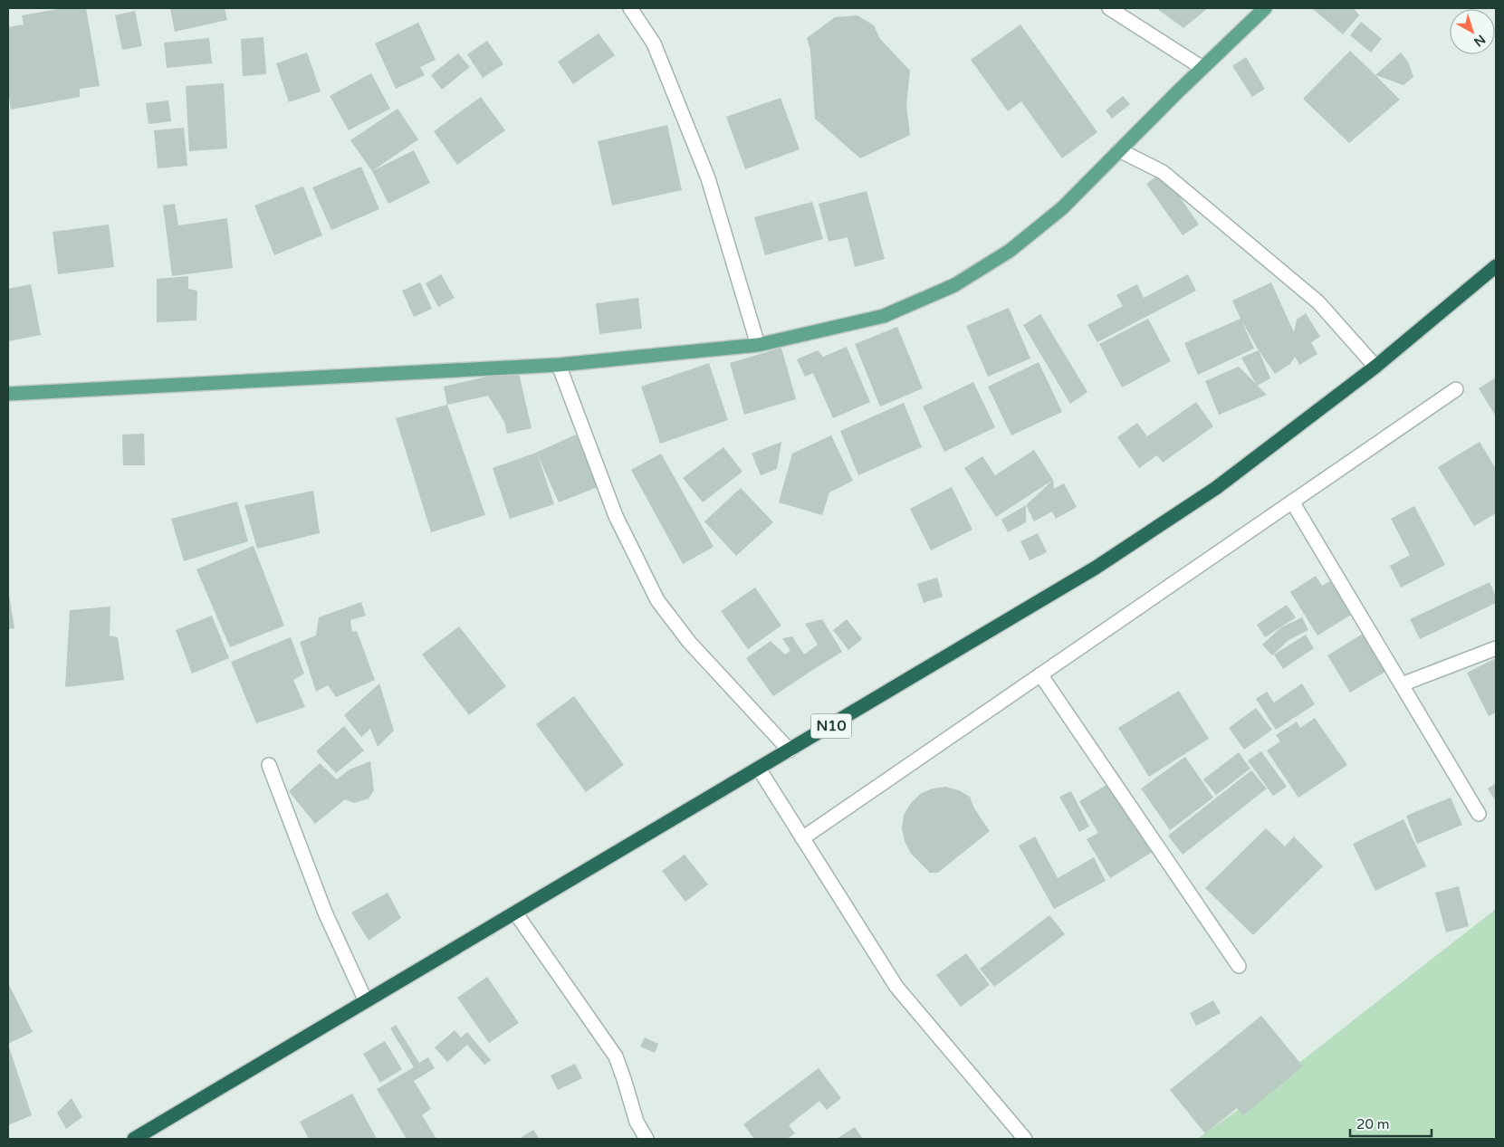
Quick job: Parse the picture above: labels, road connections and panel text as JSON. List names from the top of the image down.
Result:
{
  "streets": {
    "highway": ["N10"]
  },
  "scale_bar": "20 m",
  "north": "bottom right"
}
